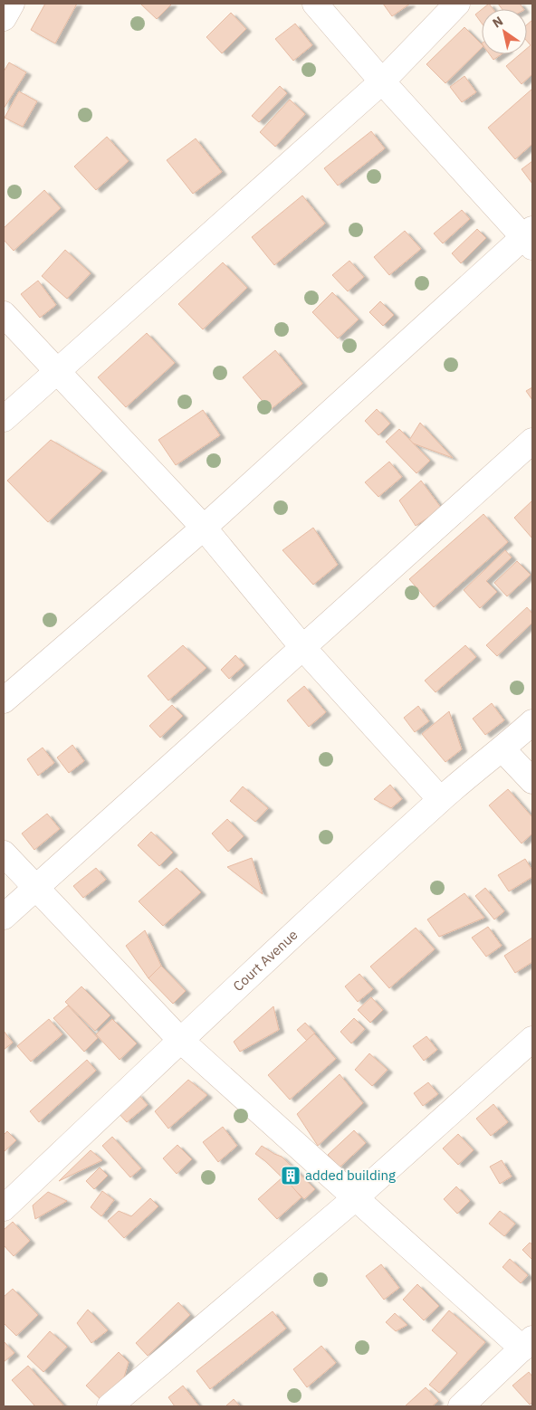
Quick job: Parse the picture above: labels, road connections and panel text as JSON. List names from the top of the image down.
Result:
{
  "streets": {
    "street": ["Court Avenue"]
  },
  "places": {
    "building": ["added building"]
  },
  "north": "top left"
}
